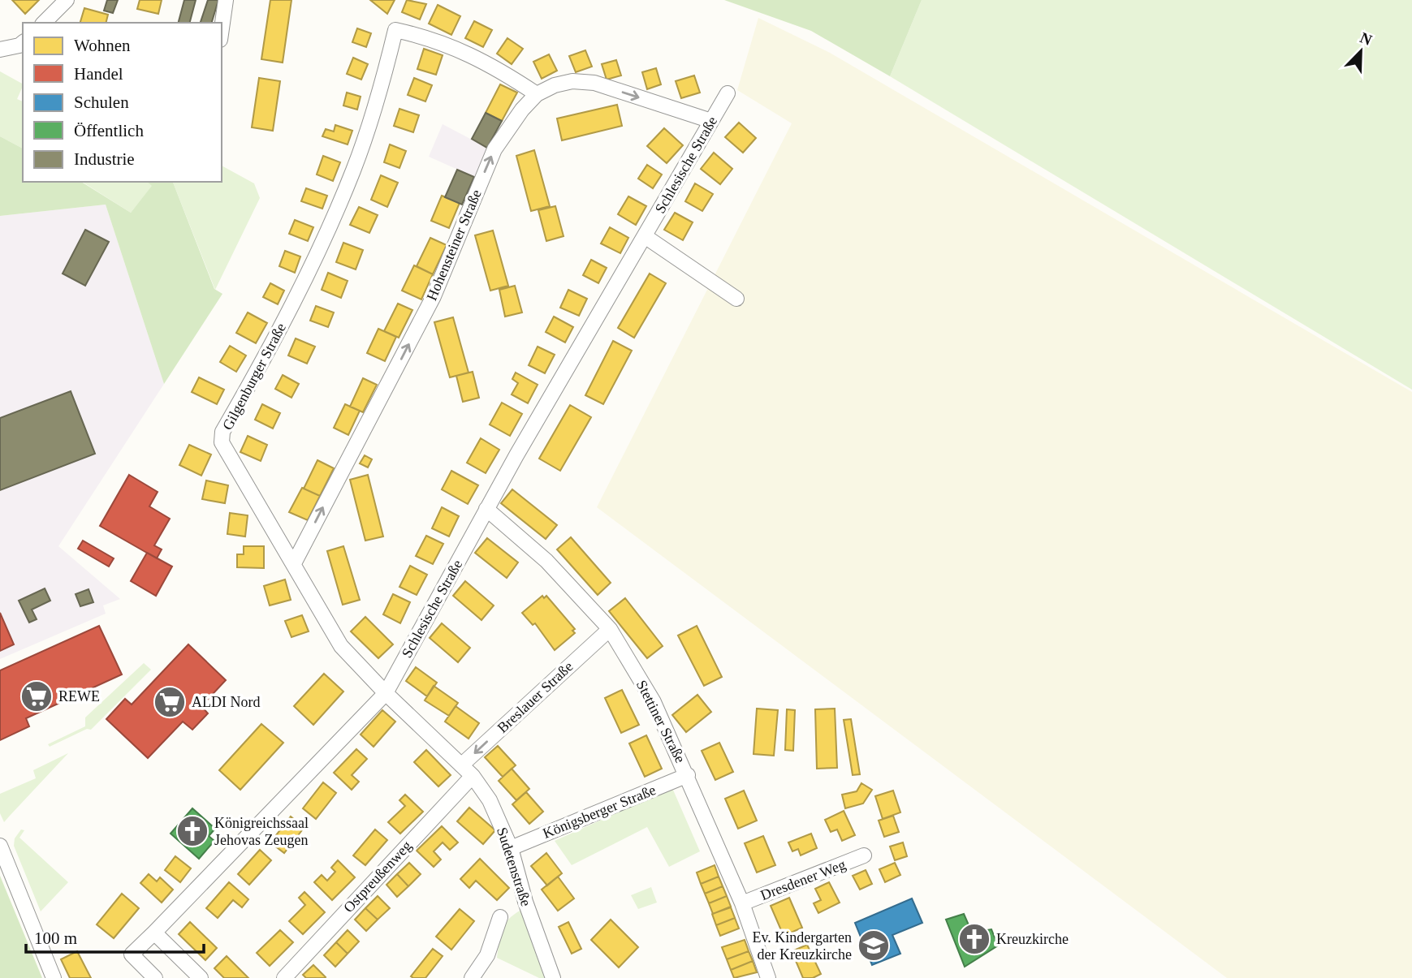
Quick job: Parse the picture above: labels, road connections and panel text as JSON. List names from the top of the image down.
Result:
{
  "streets": {
    "street": [
      "Schlesische Straße",
      "Hohensteiner Straße",
      "Gilgenburger Straße",
      "Breslauer Straße",
      "Stettiner Straße",
      "Königsberger Straße",
      "Sudetenstraße",
      "Ostpreußenweg",
      "Dresdener Weg"
    ]
  },
  "crossings": [
    ["Schlesische Straße", "Hohensteiner Straße"],
    ["Schlesische Straße", "Gilgenburger Straße"],
    ["Schlesische Straße", "Stettiner Straße"],
    ["Schlesische Straße", "Sudetenstraße"],
    ["Hohensteiner Straße", "Gilgenburger Straße"],
    ["Gilgenburger Straße", "Sudetenstraße"],
    ["Breslauer Straße", "Stettiner Straße"],
    ["Breslauer Straße", "Sudetenstraße"],
    ["Stettiner Straße", "Königsberger Straße"],
    ["Stettiner Straße", "Dresdener Weg"],
    ["Königsberger Straße", "Sudetenstraße"],
    ["Sudetenstraße", "Ostpreußenweg"]
  ],
  "one_way": ["Hohensteiner Straße", "Breslauer Straße"],
  "places": {
    "supermarket": ["REWE", "ALDI Nord"],
    "church": ["Königreichssaal Jehovas Zeugen", "Kreuzkirche"],
    "school or university": ["Ev. Kindergarten der Kreuzkirche"]
  },
  "legend": [
    "Wohnen",
    "Handel",
    "Schulen",
    "Öffentlich",
    "Industrie"
  ],
  "scale_bar": "100 m",
  "north": "top right"
}
